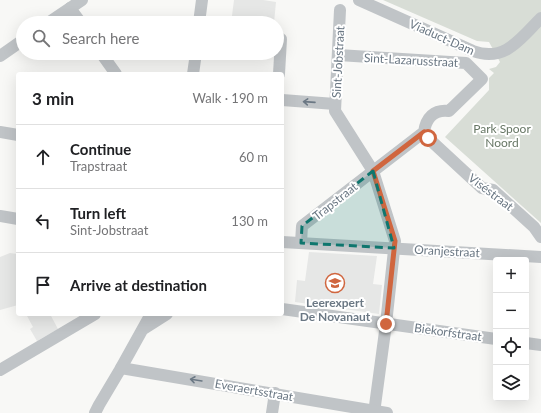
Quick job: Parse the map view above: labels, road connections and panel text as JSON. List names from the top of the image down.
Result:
{
  "streets": {
    "street": [
      "Viaduct-Dam",
      "Sint-Lazarusstraat",
      "Sint-Jobstraat",
      "Viséstraat",
      "Trapstraat",
      "Oranjestraat",
      "Biekorfstraat",
      "Everaertsstraat"
    ]
  },
  "crossings": [
    ["Sint-Lazarusstraat", "Sint-Jobstraat"],
    ["Sint-Lazarusstraat", "Trapstraat"],
    ["Sint-Jobstraat", "Trapstraat"],
    ["Sint-Jobstraat", "Oranjestraat"],
    ["Sint-Jobstraat", "Biekorfstraat"],
    ["Sint-Jobstraat", "Everaertsstraat"],
    ["Viséstraat", "Trapstraat"],
    ["Trapstraat", "Oranjestraat"]
  ],
  "one_way": ["Everaertsstraat"],
  "parks": ["Park Spoor Noord"],
  "places": {
    "school or university": ["Leerexpert De Novanaut"]
  },
  "page": {
    "search": "Search here",
    "heading": ["3 min", "Walk · 190 m"],
    "list": [
      ["Continue", "Trapstraat", "60 m"],
      ["Turn left", "Sint-Jobstraat", "130 m"],
      "Arrive at destination"
    ],
    "map_buttons": ["+", "−"]
  }
}
